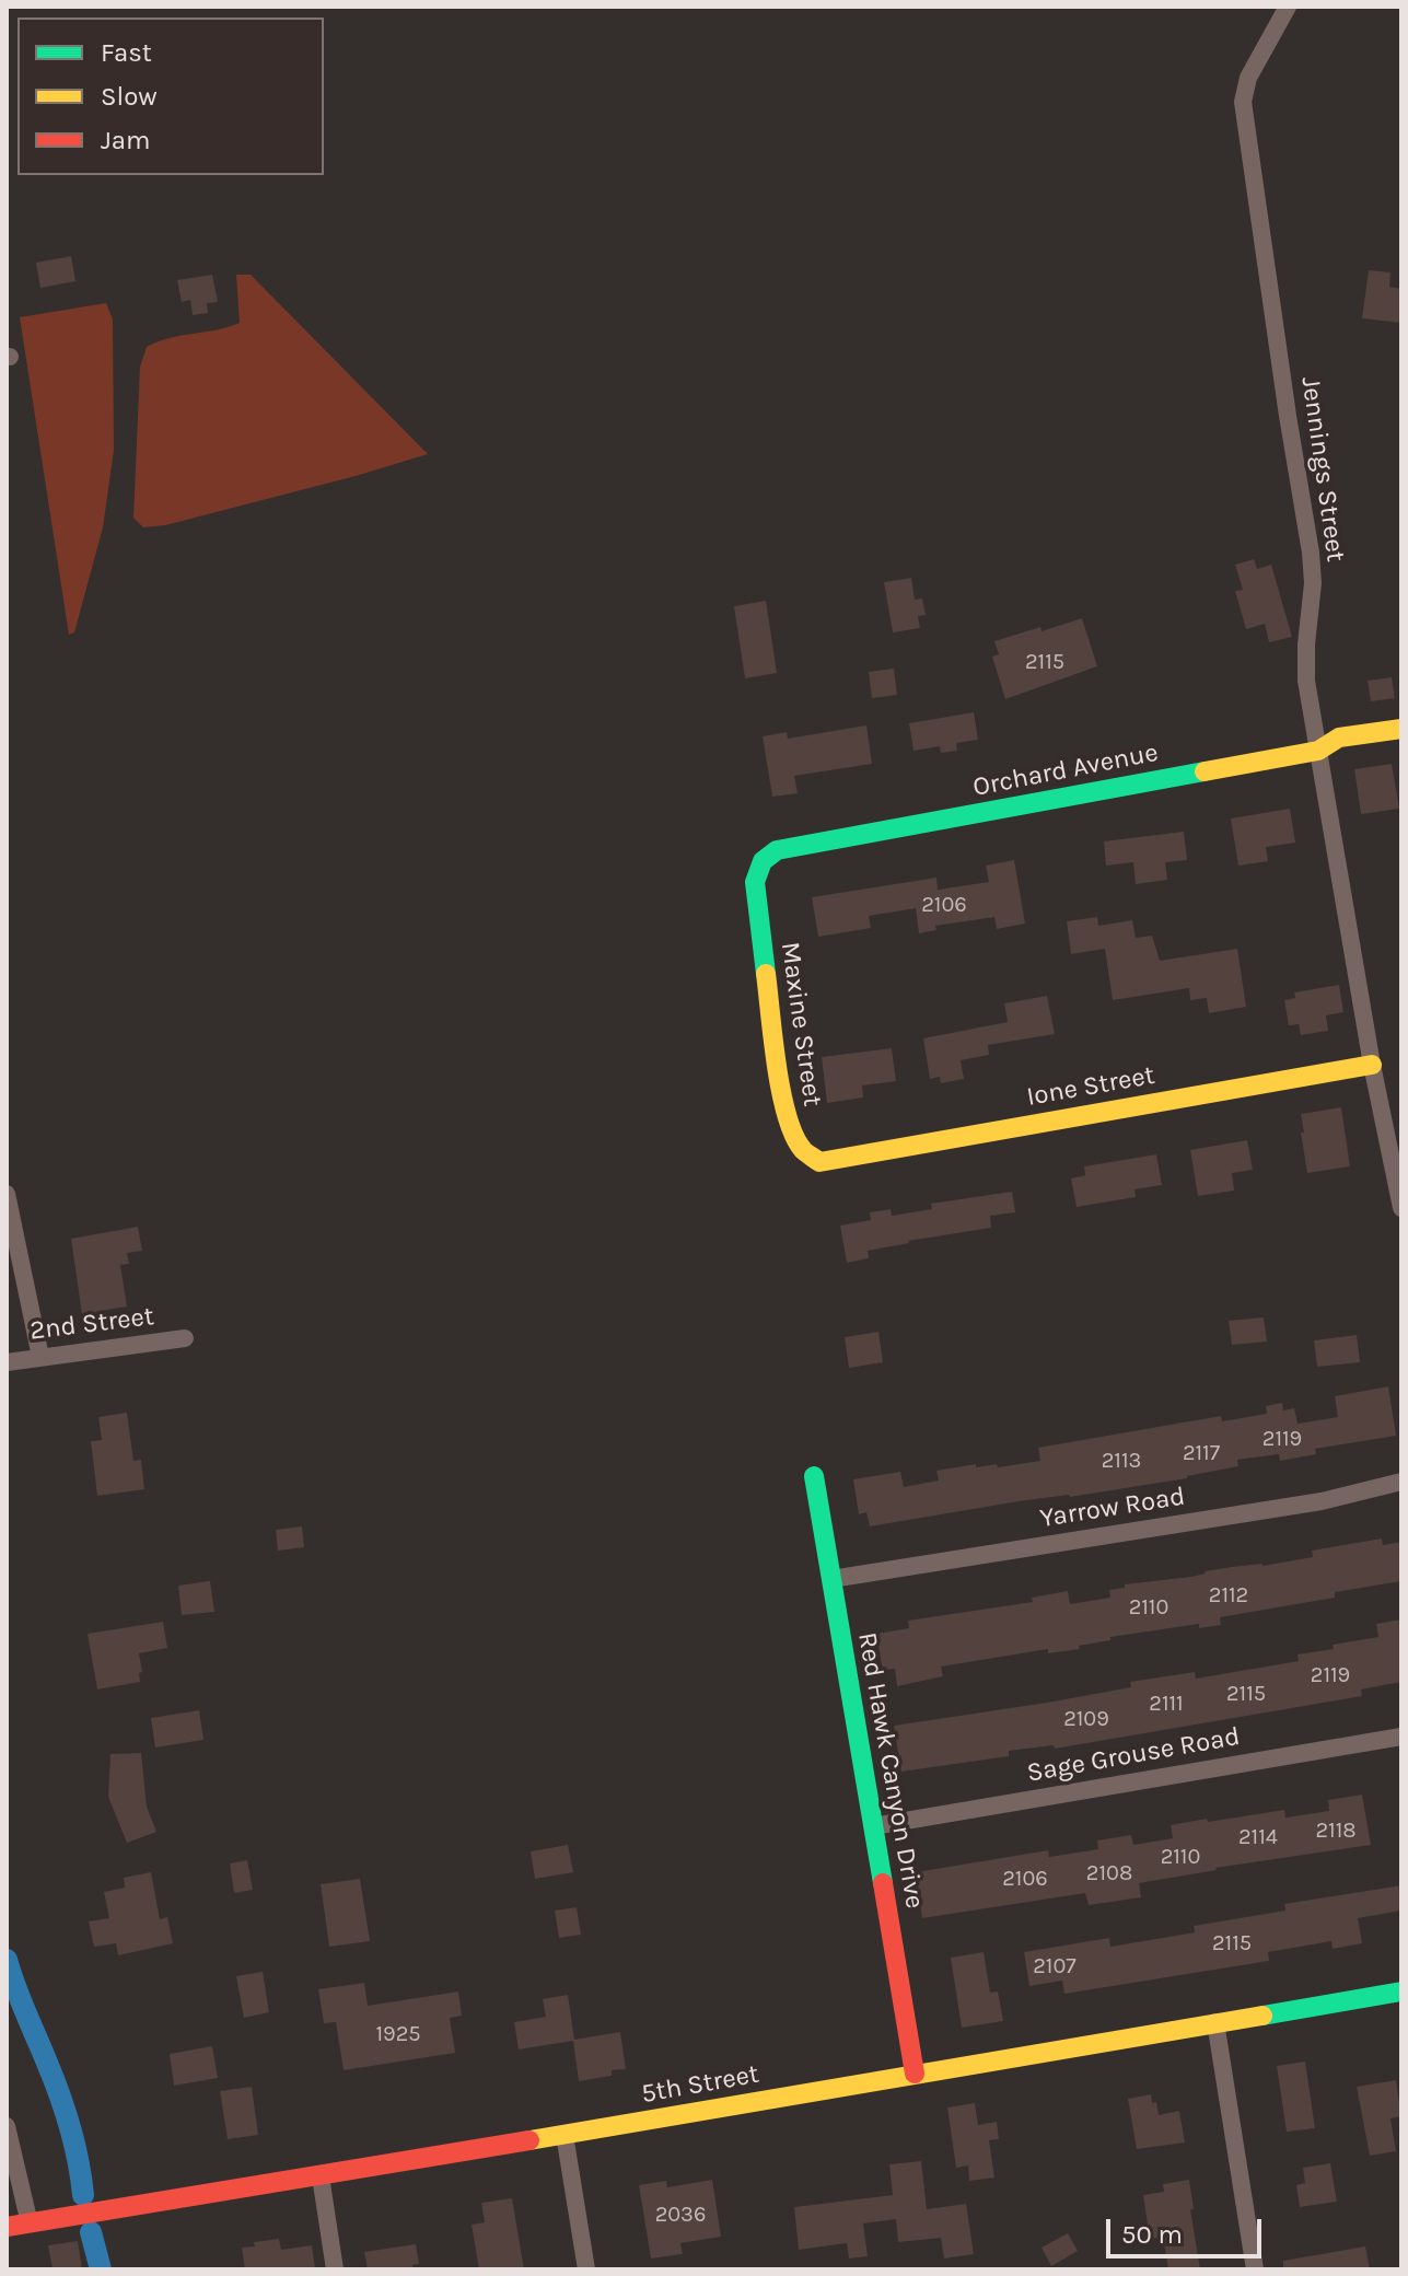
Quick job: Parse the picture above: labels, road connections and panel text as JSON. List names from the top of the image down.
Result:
{
  "streets": {
    "street": [
      "Jennings Street",
      "Orchard Avenue",
      "Maxine Street",
      "Ione Street",
      "2nd Street",
      "Yarrow Road",
      "Sage Grouse Road",
      "Red Hawk Canyon Drive",
      "5th Street"
    ]
  },
  "crossings": [
    ["Jennings Street", "Orchard Avenue"],
    ["Jennings Street", "Ione Street"],
    ["Orchard Avenue", "Maxine Street"],
    ["Maxine Street", "Ione Street"],
    ["Yarrow Road", "Red Hawk Canyon Drive"],
    ["Sage Grouse Road", "Red Hawk Canyon Drive"],
    ["Red Hawk Canyon Drive", "5th Street"]
  ],
  "house_numbers": [
    "2115",
    "2106",
    "2119",
    "2117",
    "2113",
    "2112",
    "2110",
    "2119",
    "2115",
    "2111",
    "2109",
    "2118",
    "2114",
    "2110",
    "2108",
    "2106",
    "2115",
    "2107",
    "1925",
    "2036"
  ],
  "legend": ["Fast", "Slow", "Jam"],
  "scale_bar": "50 m"
}
